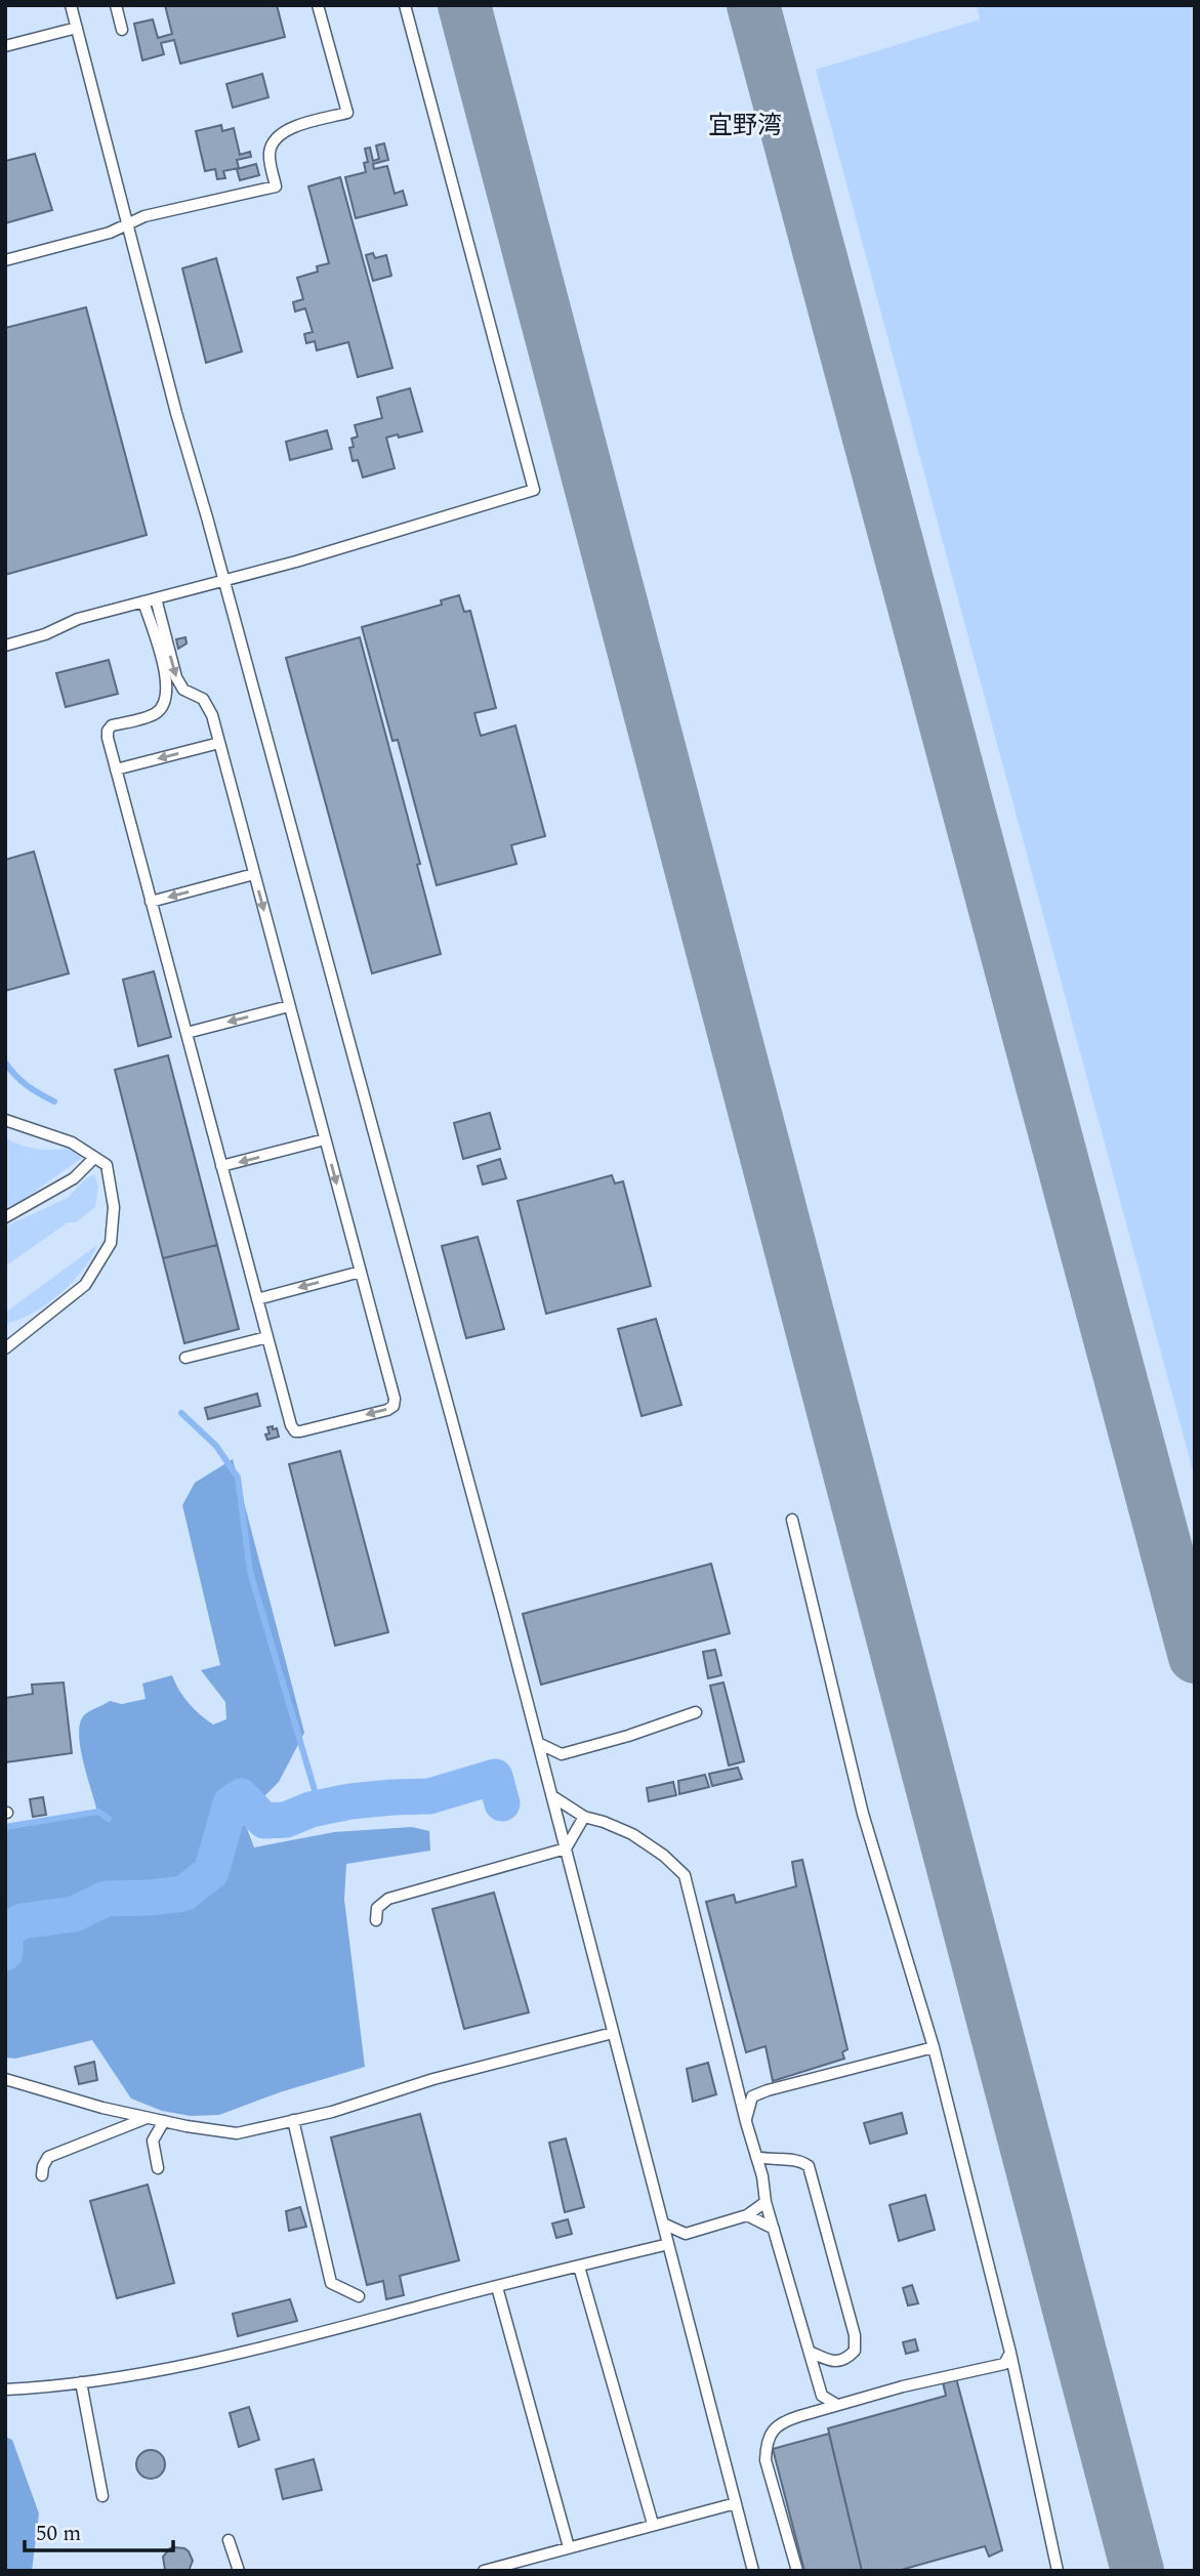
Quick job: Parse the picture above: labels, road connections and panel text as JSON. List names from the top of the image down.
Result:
{
  "districts": ["宜野湾"],
  "scale_bar": "50 m"
}
